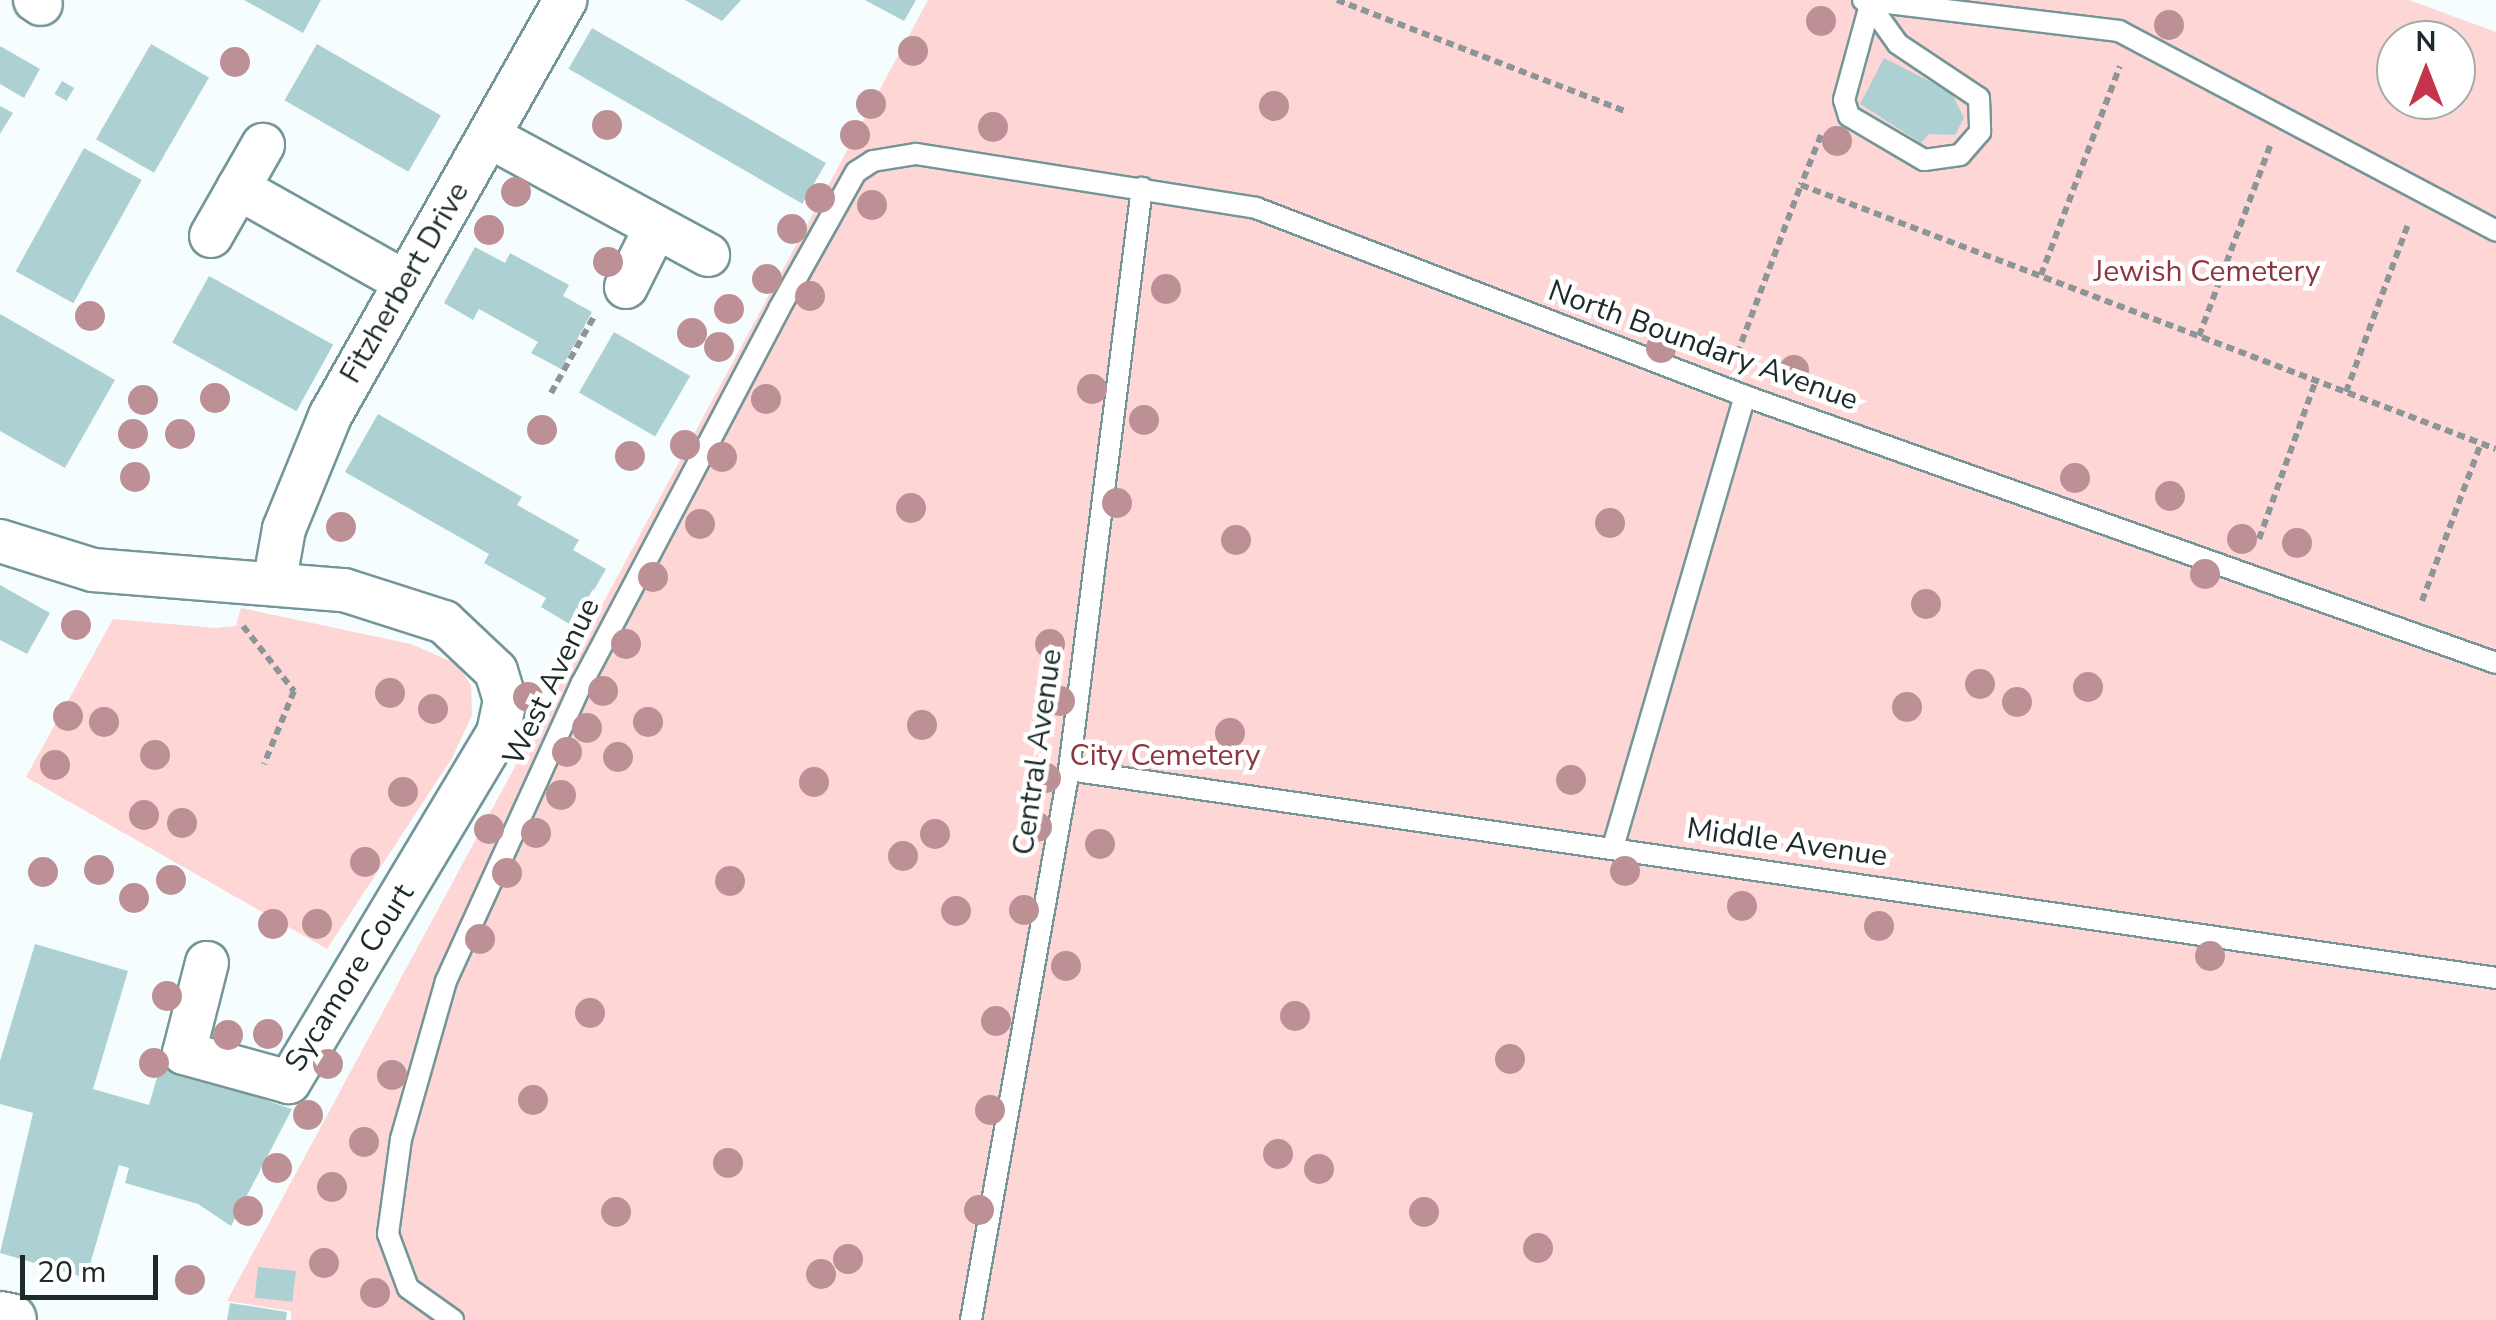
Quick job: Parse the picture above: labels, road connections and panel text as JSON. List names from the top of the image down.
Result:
{
  "streets": {
    "street": ["Fitzherbert Drive", "Sycamore Court"],
    "lane": [
      "North Boundary Avenue",
      "West Avenue",
      "Central Avenue",
      "Middle Avenue"
    ]
  },
  "crossings": [
    ["Fitzherbert Drive", "Sycamore Court"],
    ["North Boundary Avenue", "West Avenue"],
    ["North Boundary Avenue", "Central Avenue"],
    ["Central Avenue", "Middle Avenue"]
  ],
  "parks": ["Jewish Cemetery", "City Cemetery"],
  "scale_bar": "20 m",
  "north": "top"
}
